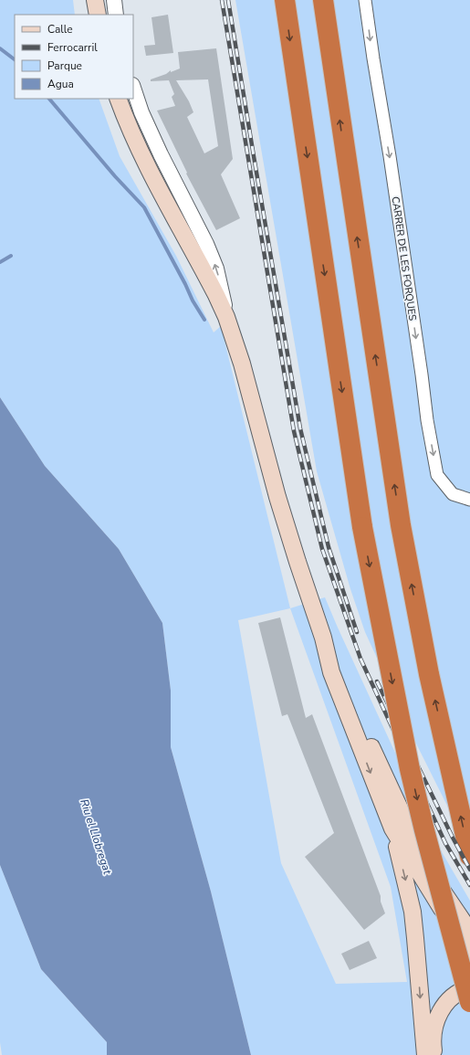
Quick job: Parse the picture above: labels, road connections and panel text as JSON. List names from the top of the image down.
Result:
{
  "streets": {
    "street": ["CARRER DE LES FORQUES"]
  },
  "one_way": ["CARRER DE LES FORQUES"],
  "water": ["Riu el Llobregat"],
  "legend": [
    "Calle",
    "Ferrocarril",
    "Parque",
    "Agua"
  ]
}
